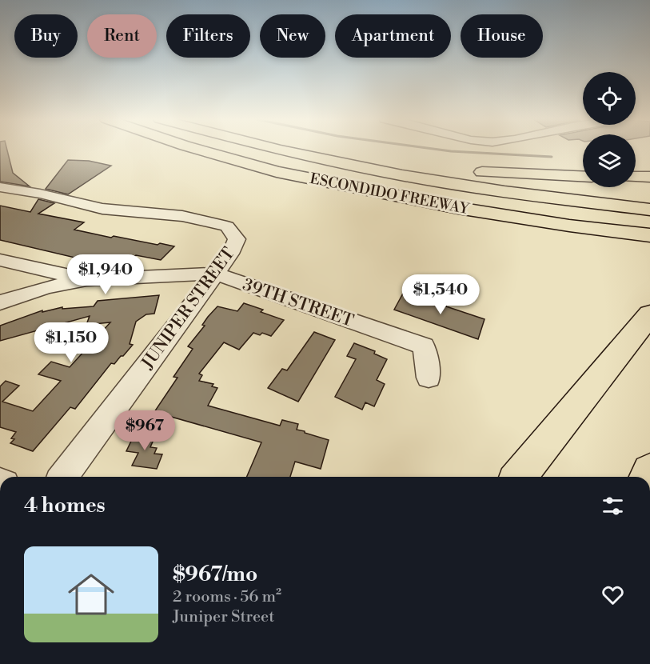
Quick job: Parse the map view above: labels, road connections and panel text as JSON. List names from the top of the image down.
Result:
{
  "streets": {
    "highway": ["ESCONDIDO FREEWAY"],
    "street": ["39TH STREET", "JUNIPER STREET"]
  },
  "crossings": [
    ["39TH STREET", "JUNIPER STREET"]
  ],
  "page": {
    "chip": [
      "Buy",
      "Rent",
      "Filters",
      "New",
      "Apartment",
      "House"
    ],
    "price": [
      "$1,940",
      "$1,540",
      "$1,150",
      "$967"
    ],
    "heading": "4 homes",
    "list": [
      {
        "name": "$967/mo",
        "note": "2 rooms · 56 m² · Juniper Street"
      }
    ]
  }
}
